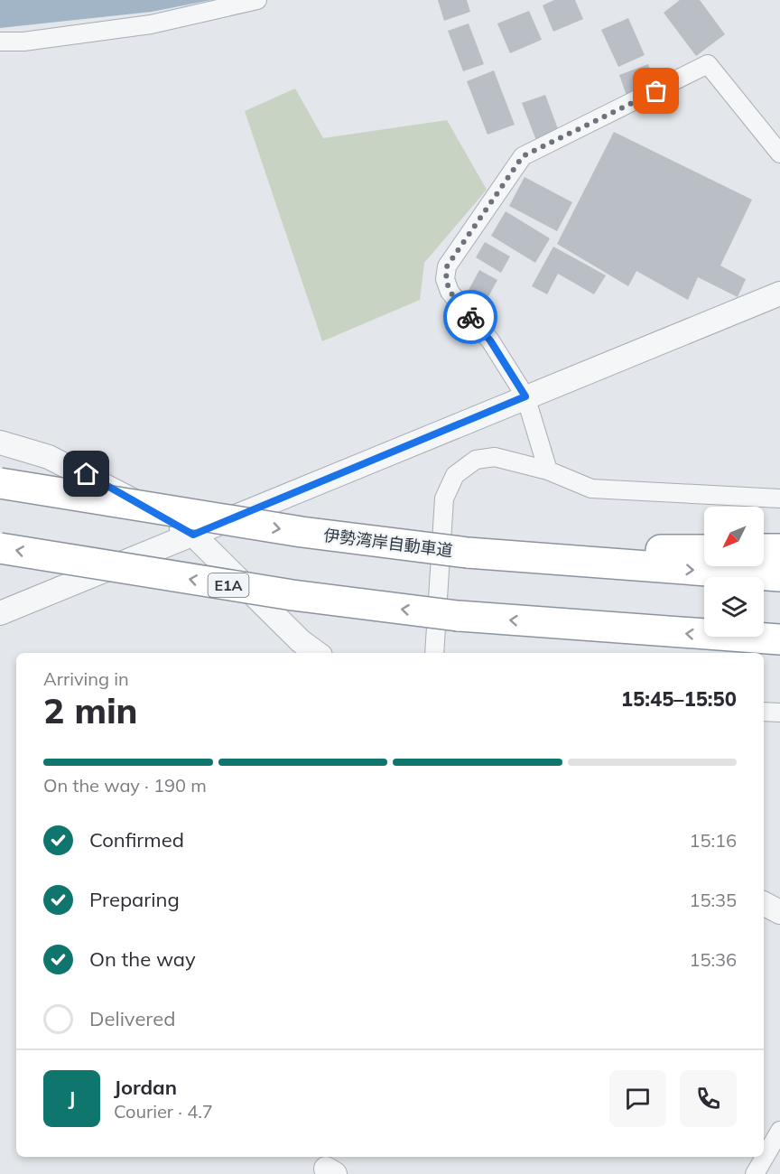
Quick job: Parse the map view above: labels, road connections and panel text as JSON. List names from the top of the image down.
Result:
{
  "streets": {
    "highway": ["伊勢湾岸自動車道", "E1A"]
  },
  "north": "bottom left",
  "page": {
    "heading": ["2 min", "Arriving in", "15:45–15:50"],
    "panel": ["Jordan", "Courier · 4.7"],
    "bar": "On the way · 190 m",
    "list": [
      ["Confirmed", "15:16"],
      ["Preparing", "15:35"],
      ["On the way", "15:36"],
      "Delivered"
    ],
    "round": "J"
  }
}
